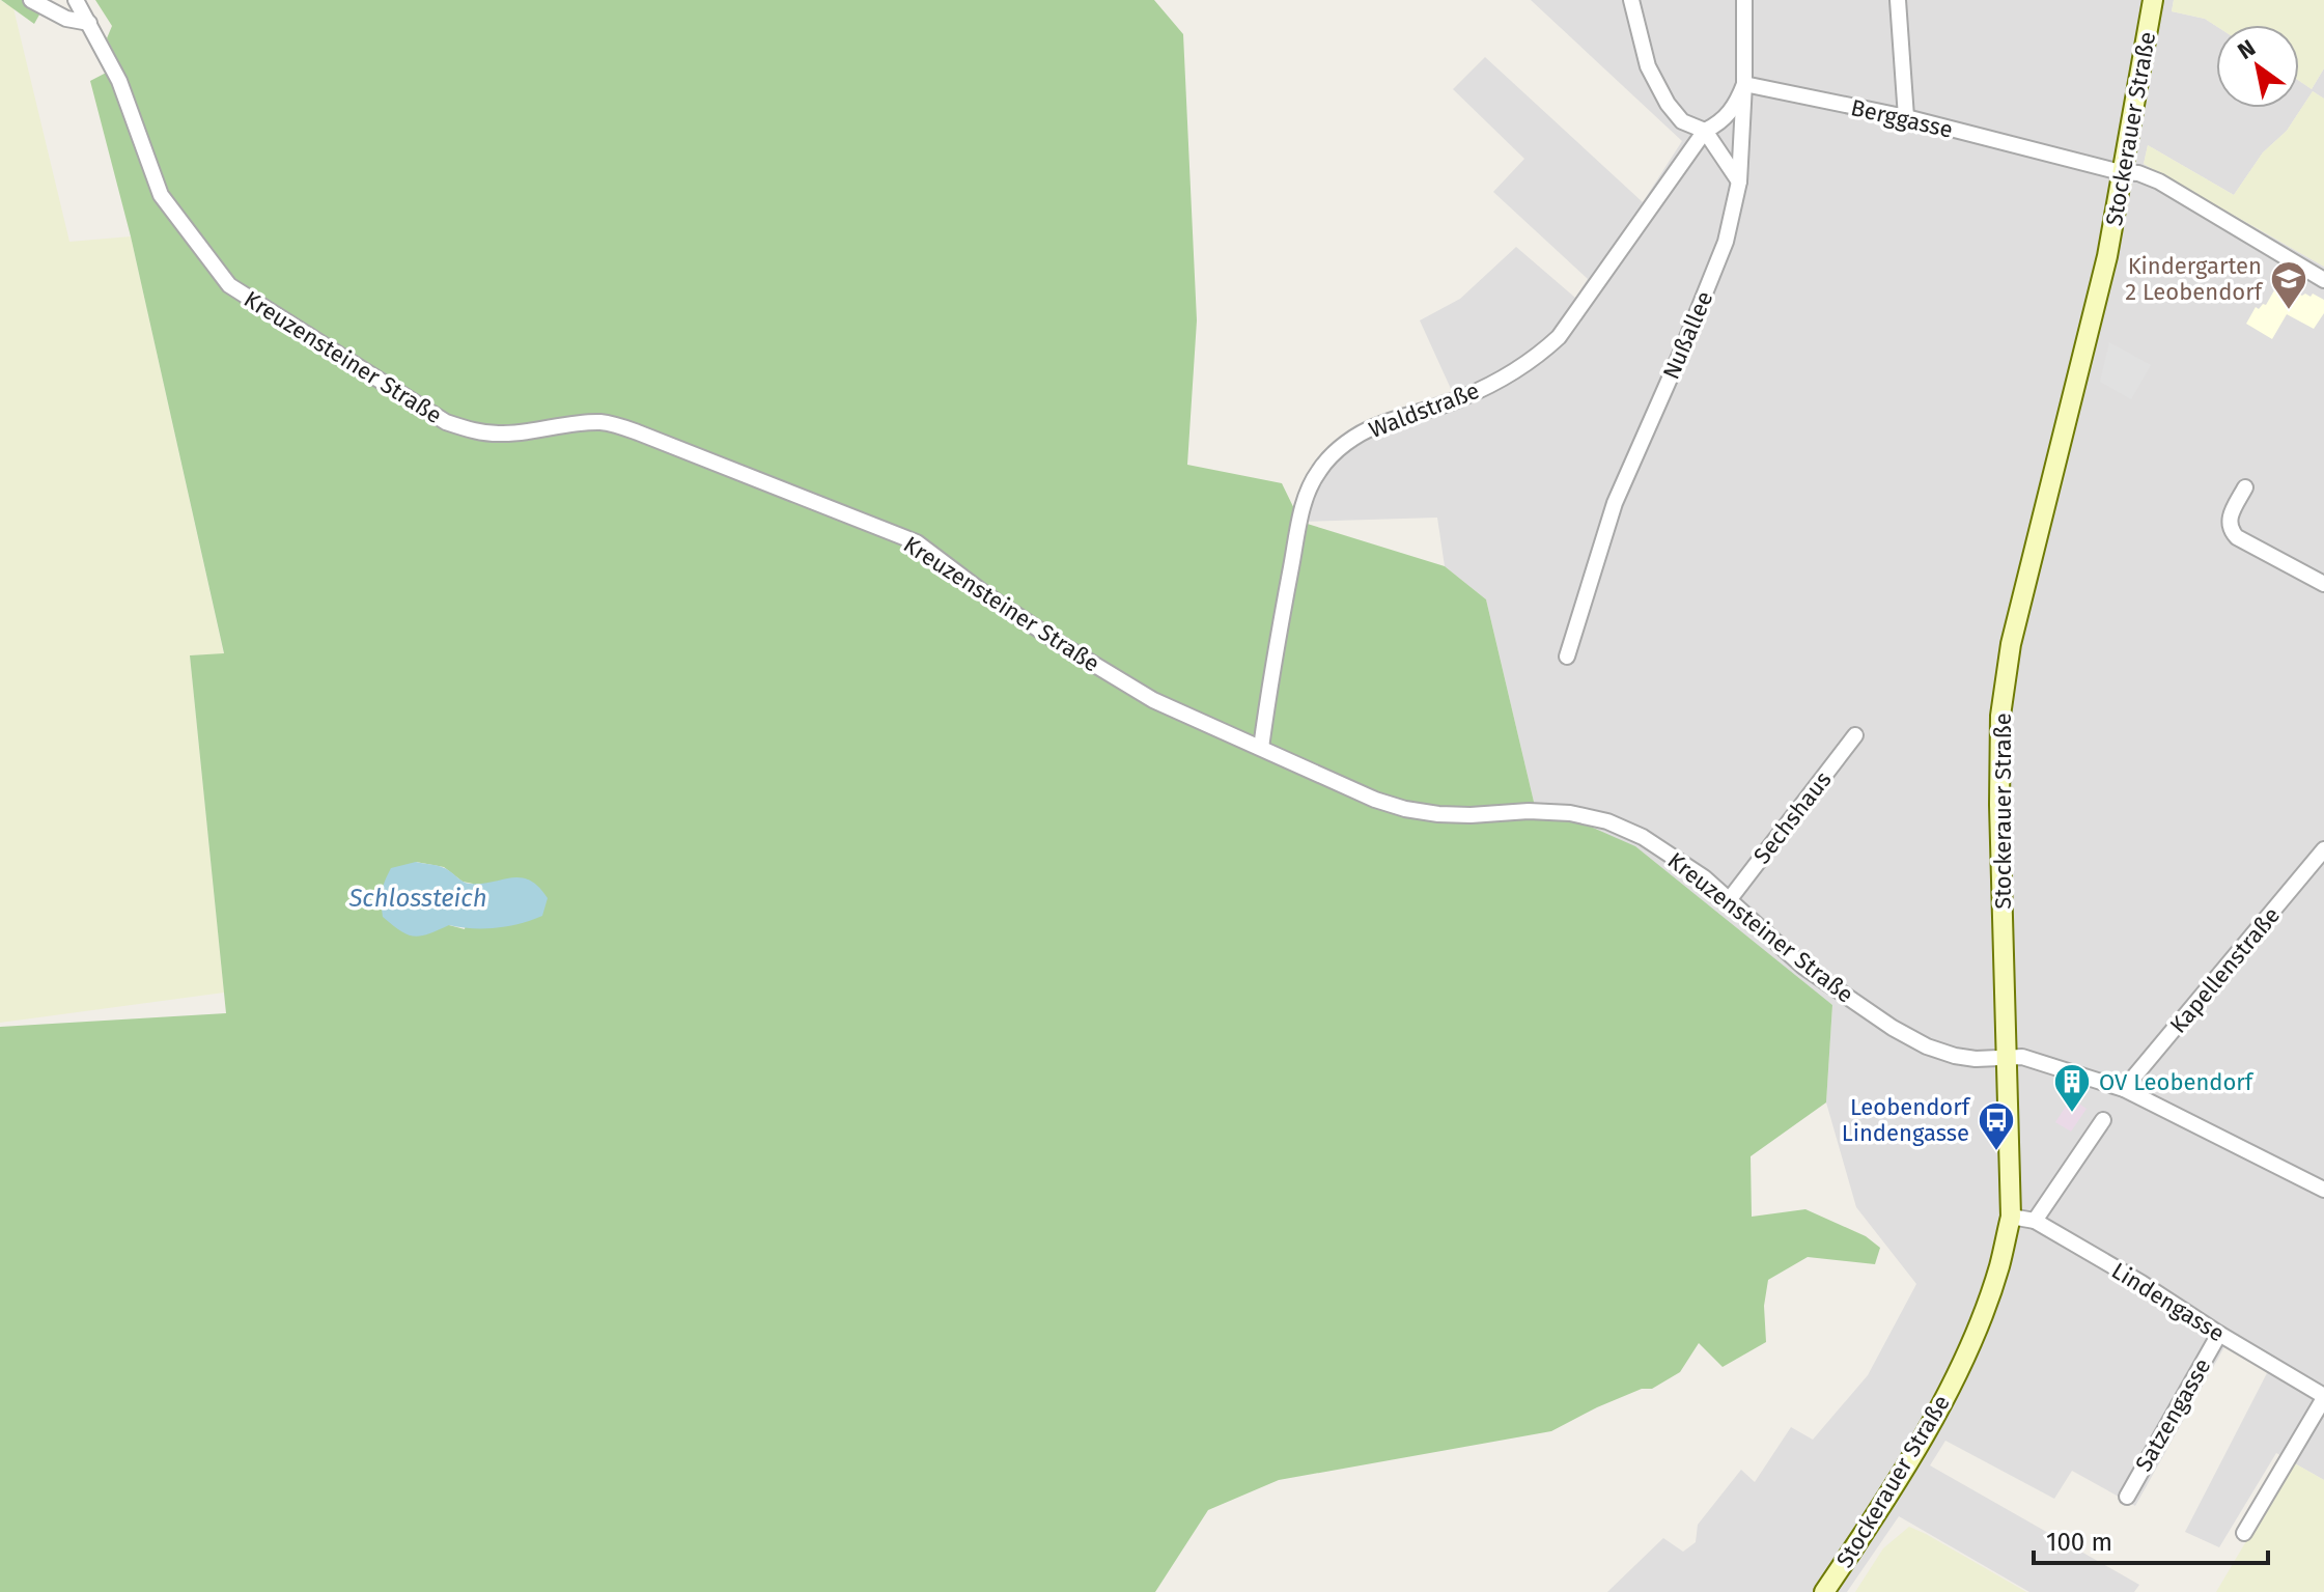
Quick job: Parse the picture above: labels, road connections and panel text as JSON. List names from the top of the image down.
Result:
{
  "streets": {
    "street": [
      "Berggasse",
      "Stockerauer Straße",
      "Nußallee",
      "Kreuzensteiner Straße",
      "Waldstraße",
      "Sechshaus",
      "Kapellenstraße",
      "Lindengasse",
      "Satzengasse"
    ]
  },
  "crossings": [
    ["Berggasse", "Stockerauer Straße"],
    ["Berggasse", "Nußallee"],
    ["Stockerauer Straße", "Kreuzensteiner Straße"],
    ["Stockerauer Straße", "Lindengasse"],
    ["Kreuzensteiner Straße", "Waldstraße"],
    ["Kreuzensteiner Straße", "Sechshaus"],
    ["Kreuzensteiner Straße", "Kapellenstraße"],
    ["Lindengasse", "Satzengasse"]
  ],
  "water": ["Schlossteich"],
  "places": {
    "school or university": ["Kindergarten 2 Leobendorf"],
    "building": ["OV Leobendorf"],
    "bus stop": ["Leobendorf Lindengasse"]
  },
  "scale_bar": "100 m",
  "north": "top left"
}
